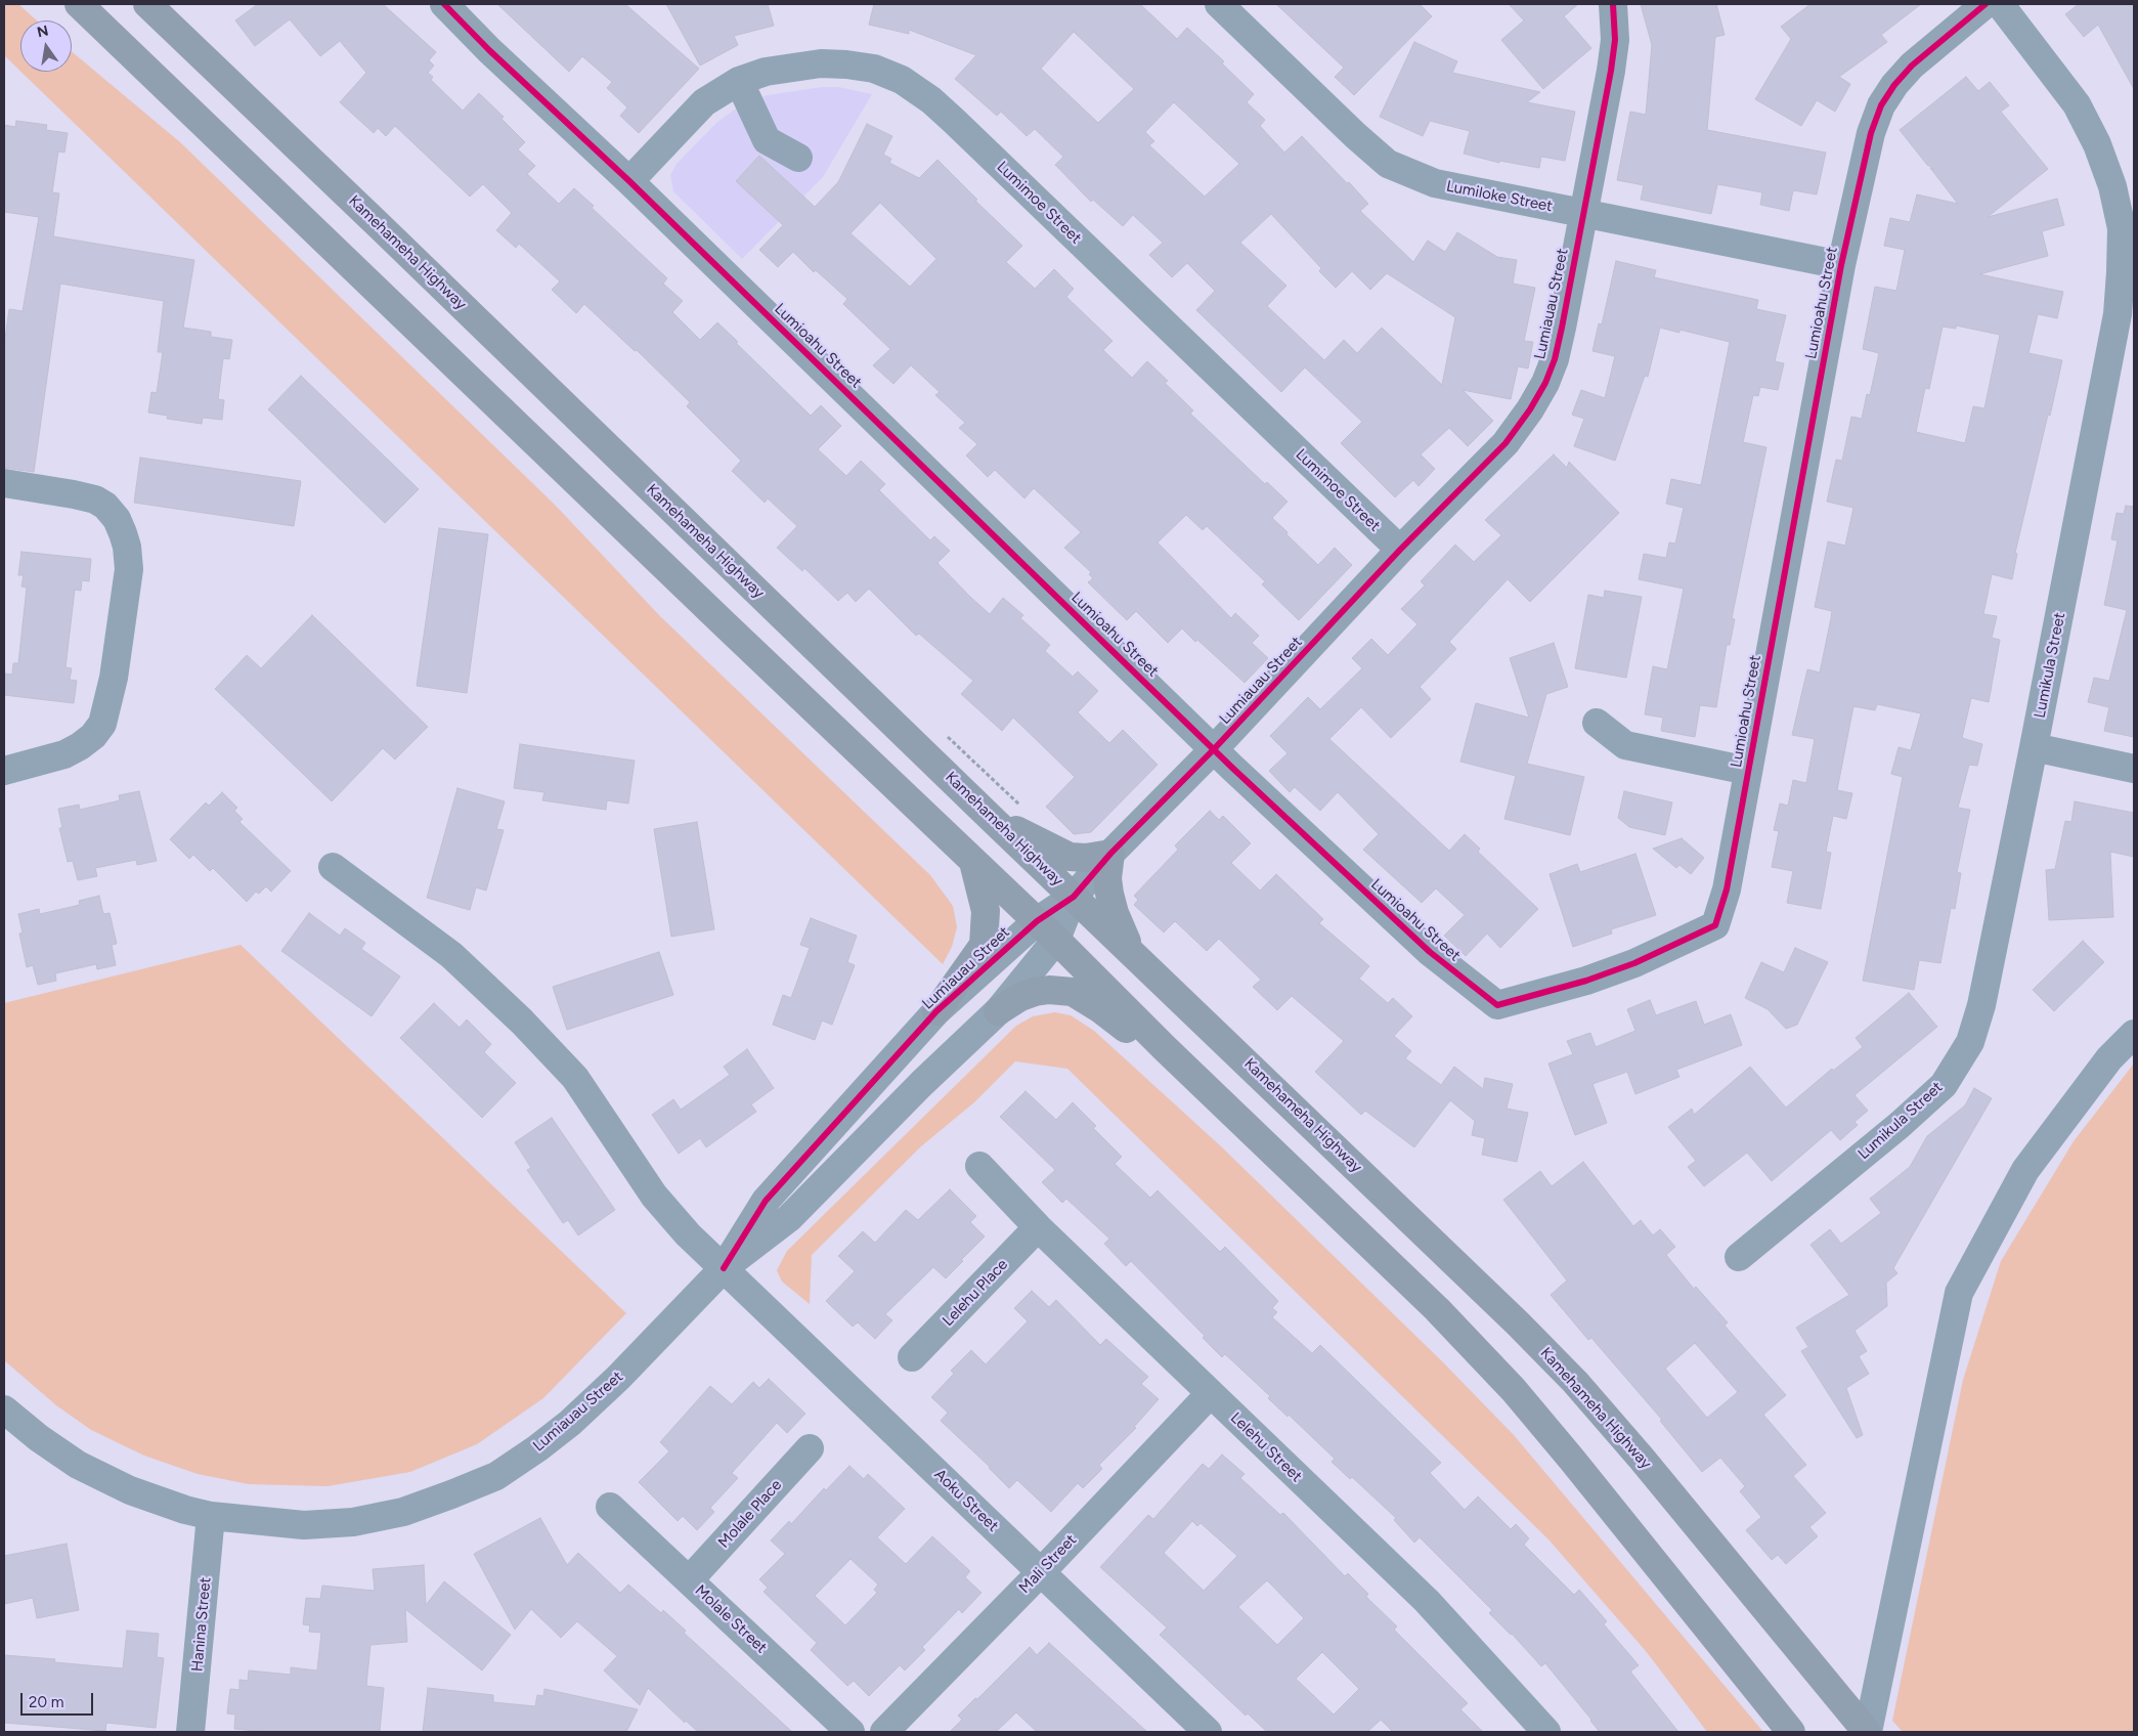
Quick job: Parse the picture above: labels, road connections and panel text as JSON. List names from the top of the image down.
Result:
{
  "streets": {
    "main road": ["Kamehameha Highway"],
    "street": [
      "Lumiloke Street",
      "Lumimoe Street",
      "Lumioahu Street",
      "Lumiauau Street",
      "Lumikula Street",
      "Lelehu Place",
      "Lelehu Street",
      "Aoku Street",
      "Molale Place",
      "Mali Street",
      "Molale Street",
      "Hanina Street"
    ]
  },
  "crossings": [
    ["Lumiloke Street", "Lumioahu Street"],
    ["Lumiloke Street", "Lumiauau Street"],
    ["Lumimoe Street", "Lumioahu Street"],
    ["Lumimoe Street", "Lumiauau Street"],
    ["Kamehameha Highway", "Lumiauau Street"],
    ["Lumioahu Street", "Lumiauau Street"],
    ["Lumiauau Street", "Aoku Street"],
    ["Lumiauau Street", "Hanina Street"],
    ["Lelehu Place", "Lelehu Street"],
    ["Lelehu Street", "Mali Street"],
    ["Aoku Street", "Mali Street"],
    ["Molale Place", "Molale Street"]
  ],
  "scale_bar": "20 m",
  "north": "top"
}
